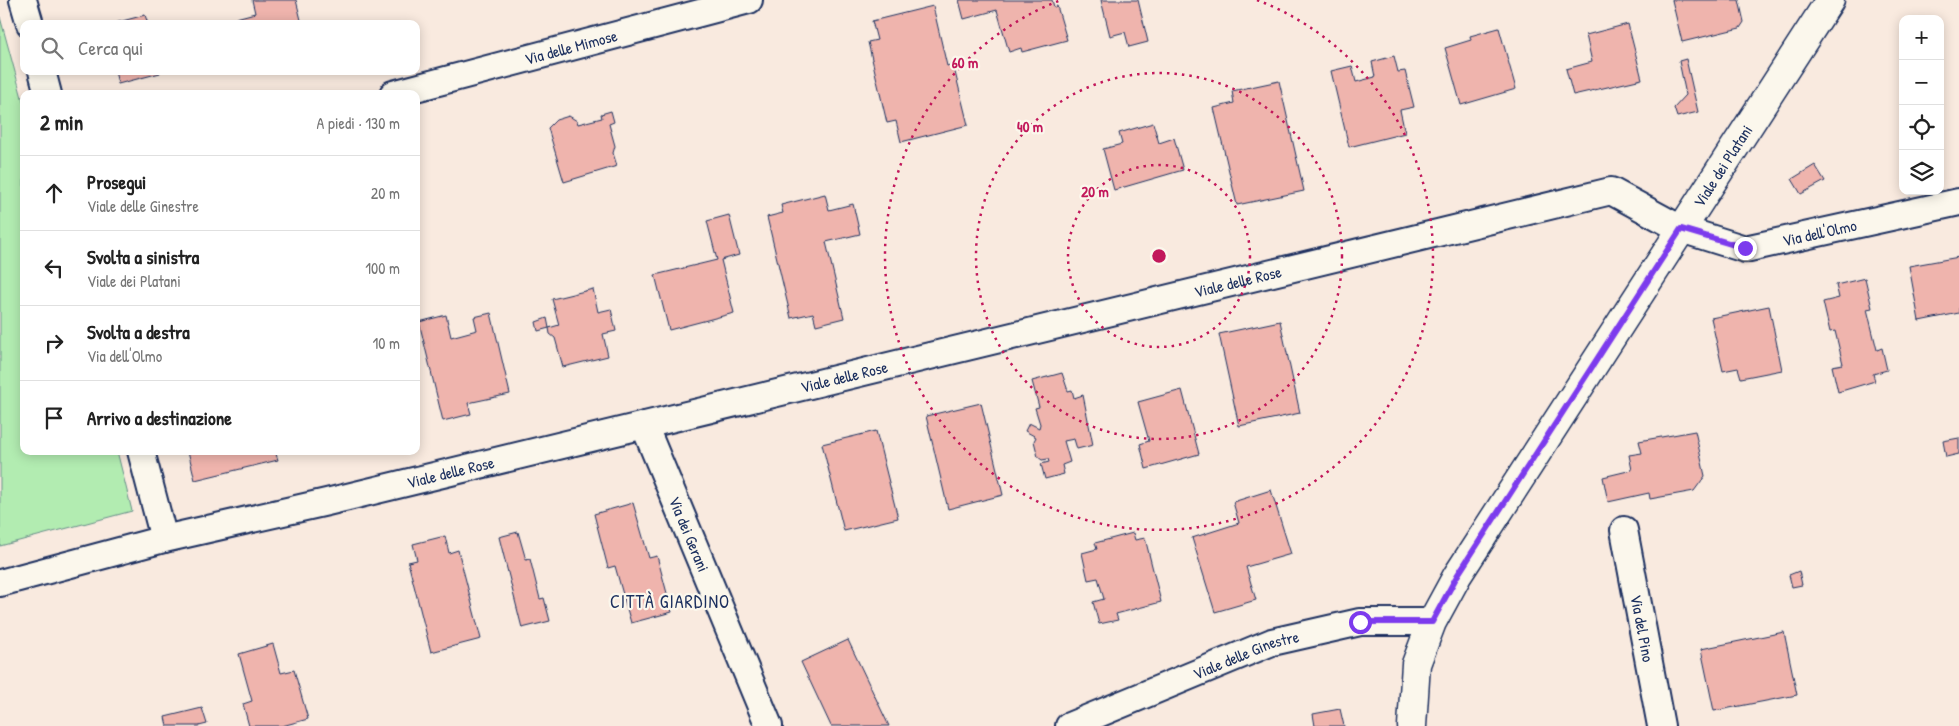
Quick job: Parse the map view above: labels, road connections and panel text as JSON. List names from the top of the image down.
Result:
{
  "streets": {
    "main road": ["Viale dei Platani"],
    "street": [
      "Via delle Mimose",
      "Via dell'Olmo",
      "Viale delle Rose",
      "Via dei Gerani",
      "Via del Pino",
      "Viale delle Ginestre"
    ]
  },
  "crossings": [
    ["Viale dei Platani", "Via dell'Olmo"],
    ["Viale dei Platani", "Viale delle Rose"],
    ["Viale dei Platani", "Viale delle Ginestre"],
    ["Via dell'Olmo", "Viale delle Rose"],
    ["Viale delle Rose", "Via dei Gerani"]
  ],
  "districts": ["CITTÀ GIARDINO"],
  "page": {
    "map_buttons": ["+", "−"],
    "search": "Cerca qui",
    "heading": ["2 min", "A piedi · 130 m"],
    "list": [
      ["Prosegui", "Viale delle Ginestre", "20 m"],
      ["Svolta a sinistra", "Viale dei Platani", "100 m"],
      ["Svolta a destra", "Via dell'Olmo", "10 m"],
      "Arrivo a destinazione"
    ]
  },
  "rings": ["60 m", "40 m", "20 m"]
}
